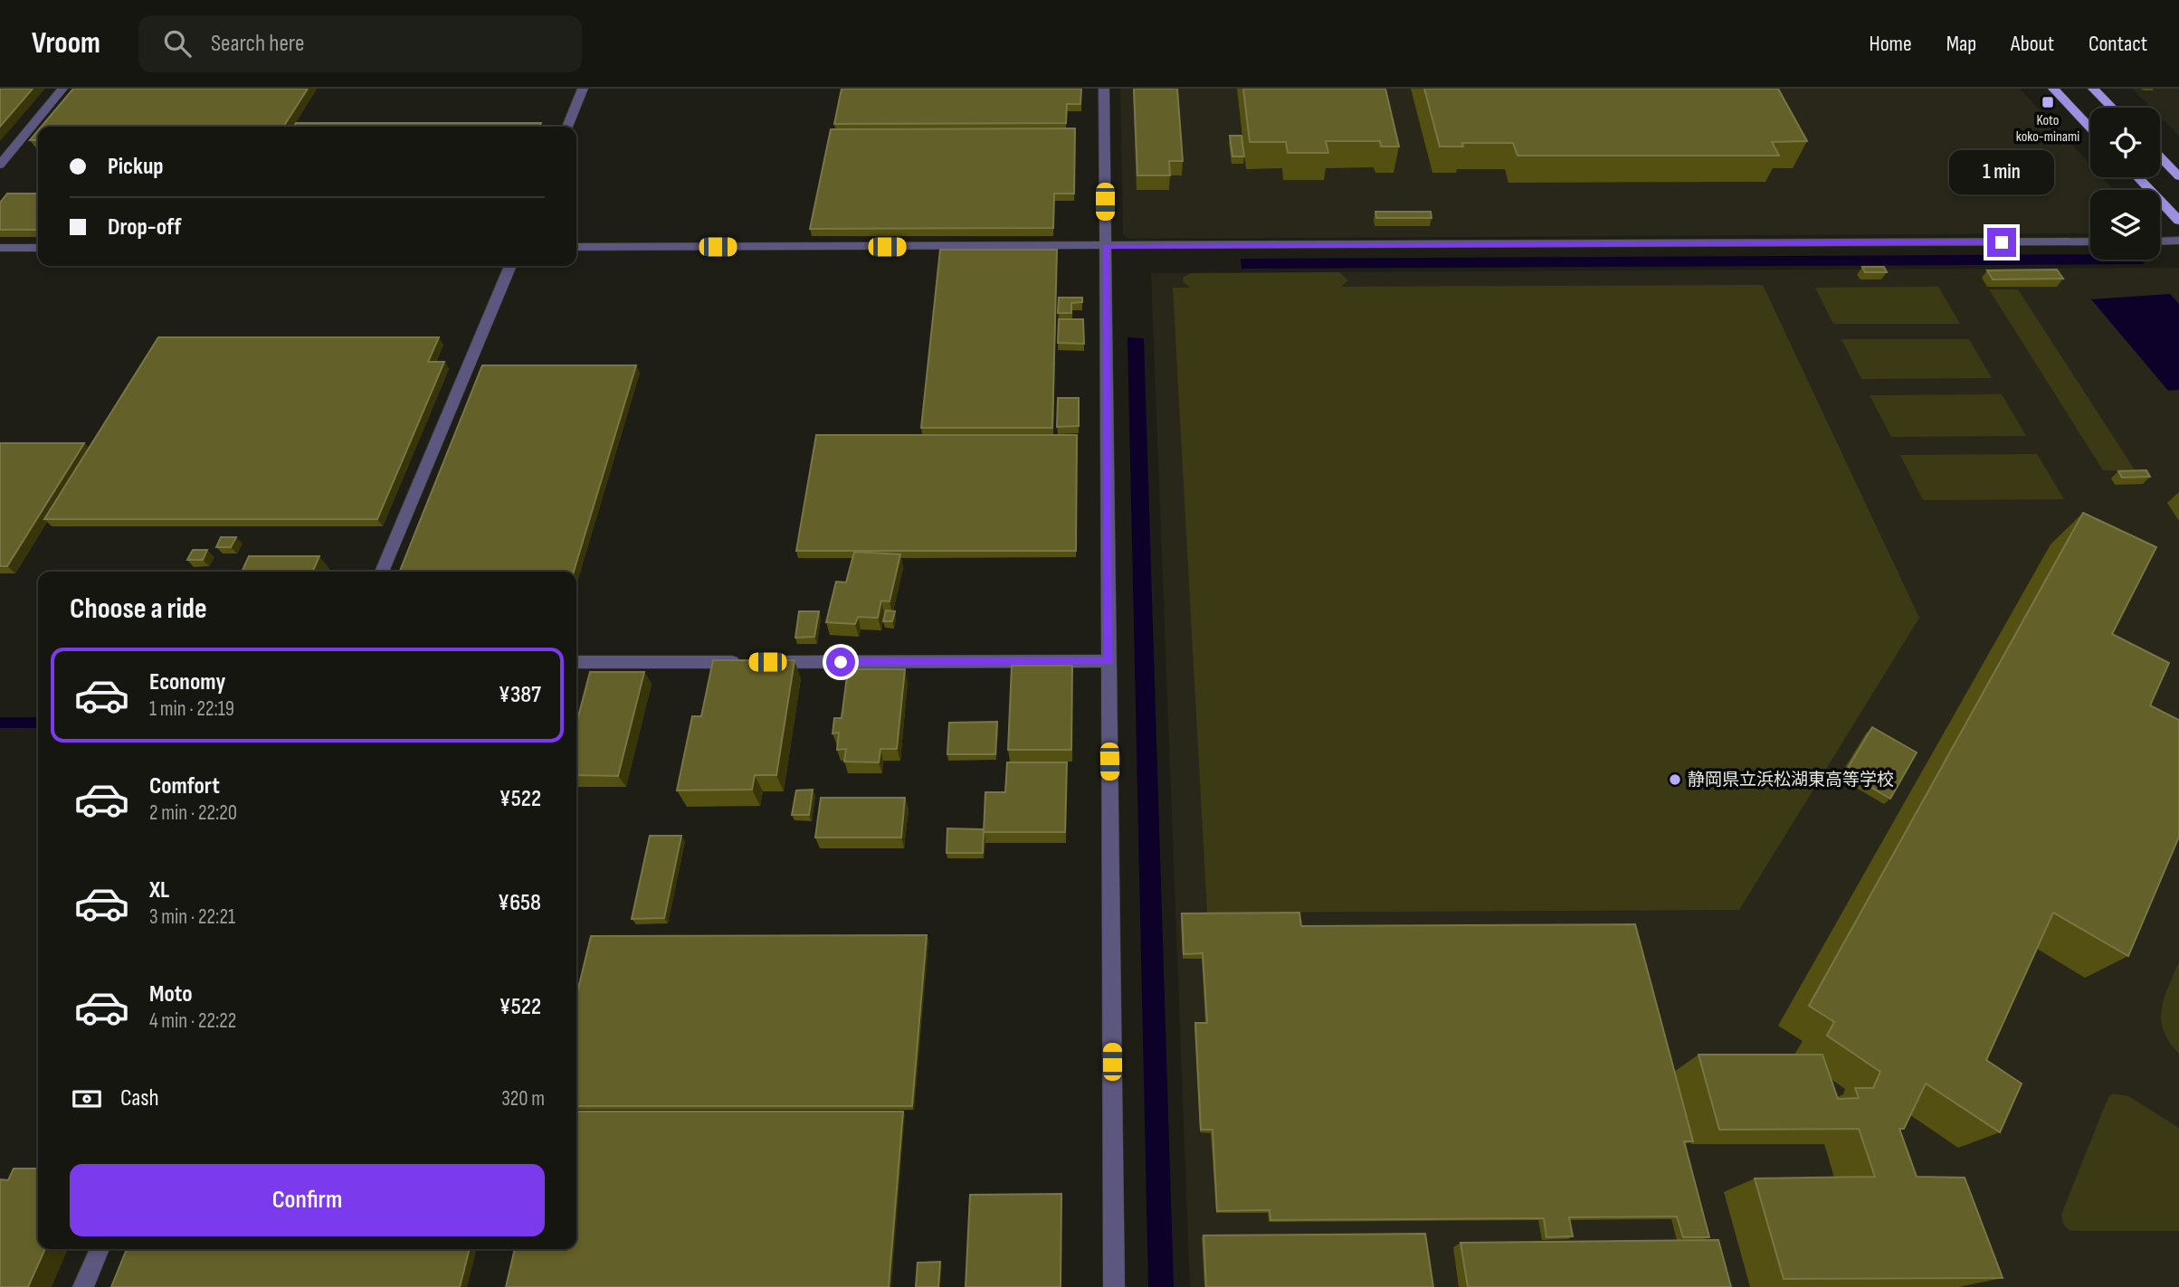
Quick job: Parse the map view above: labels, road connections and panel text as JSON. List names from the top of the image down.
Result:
{
  "places": {
    "transit": ["Koto koko-minami"],
    "other": ["静岡県立浜松湖東高等学校"]
  },
  "page": {
    "header": "Vroom",
    "search": "Search here",
    "nav": [
      "Home",
      "Map",
      "About",
      "Contact"
    ],
    "banner": ["Pickup", "Drop-off"],
    "bubble": "1 min",
    "heading": "Choose a ride",
    "list": [
      {
        "name": "Economy",
        "note": "1 min · 22:19",
        "value": "¥387"
      },
      {
        "name": "Comfort",
        "note": "2 min · 22:20",
        "value": "¥522"
      },
      {
        "name": "XL",
        "note": "3 min · 22:21",
        "value": "¥658"
      },
      {
        "name": "Moto",
        "note": "4 min · 22:22",
        "value": "¥522"
      }
    ],
    "pay": ["Cash", "320 m"],
    "buttons": "Confirm"
  }
}
